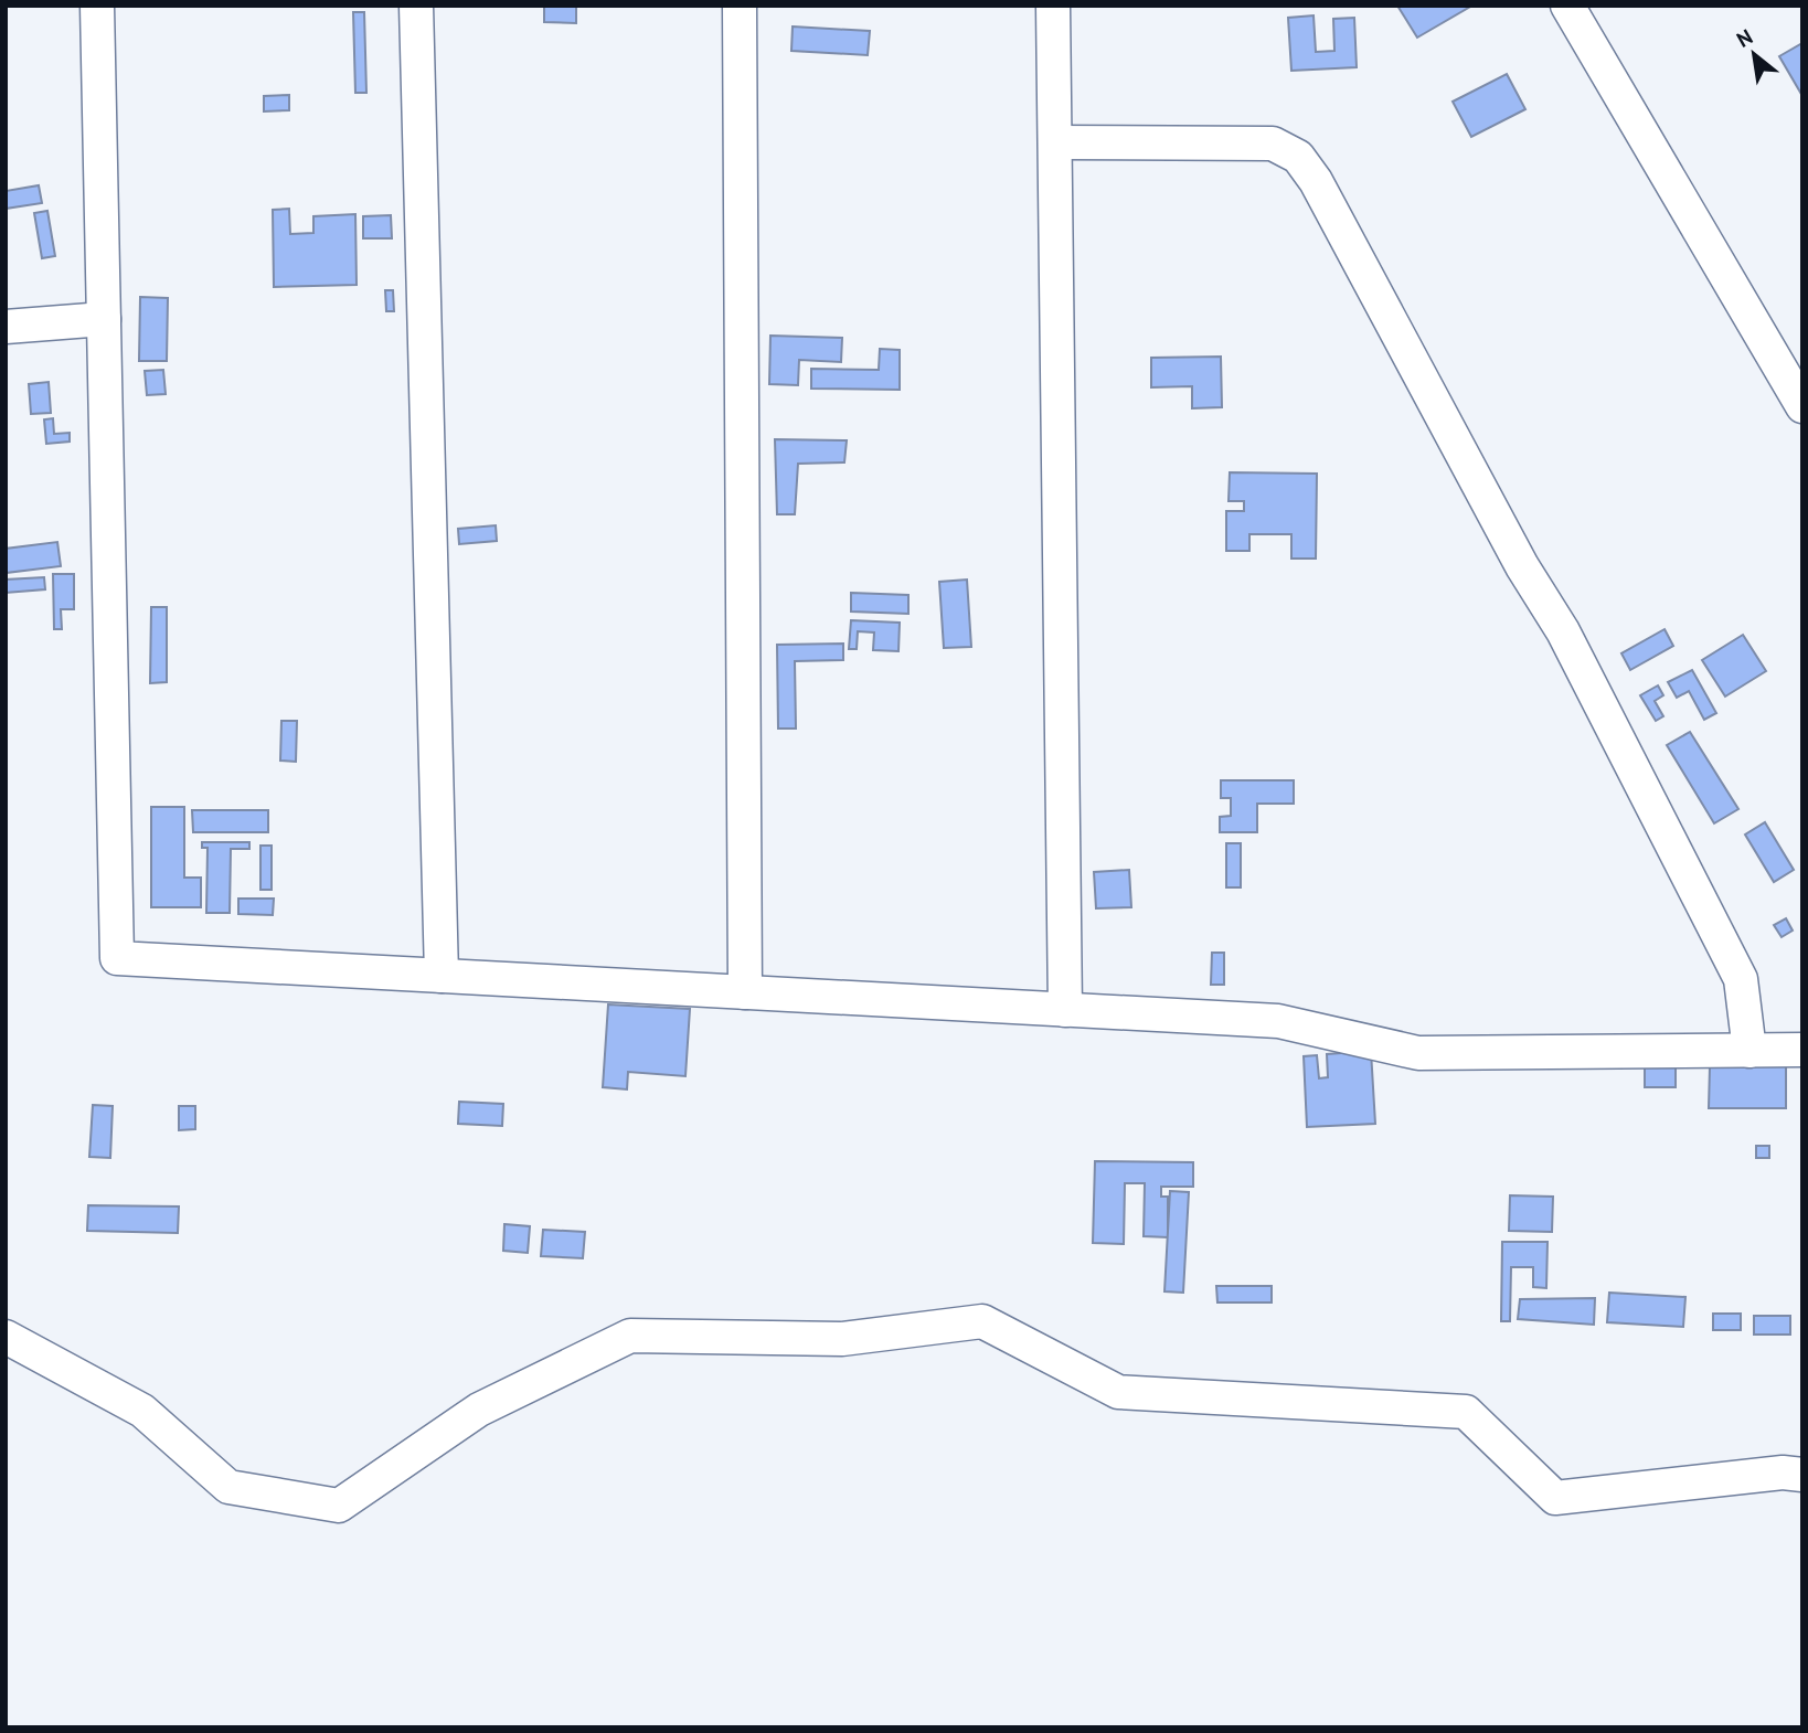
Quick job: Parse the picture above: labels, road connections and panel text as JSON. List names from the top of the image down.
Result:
{
  "north": "top left"
}
